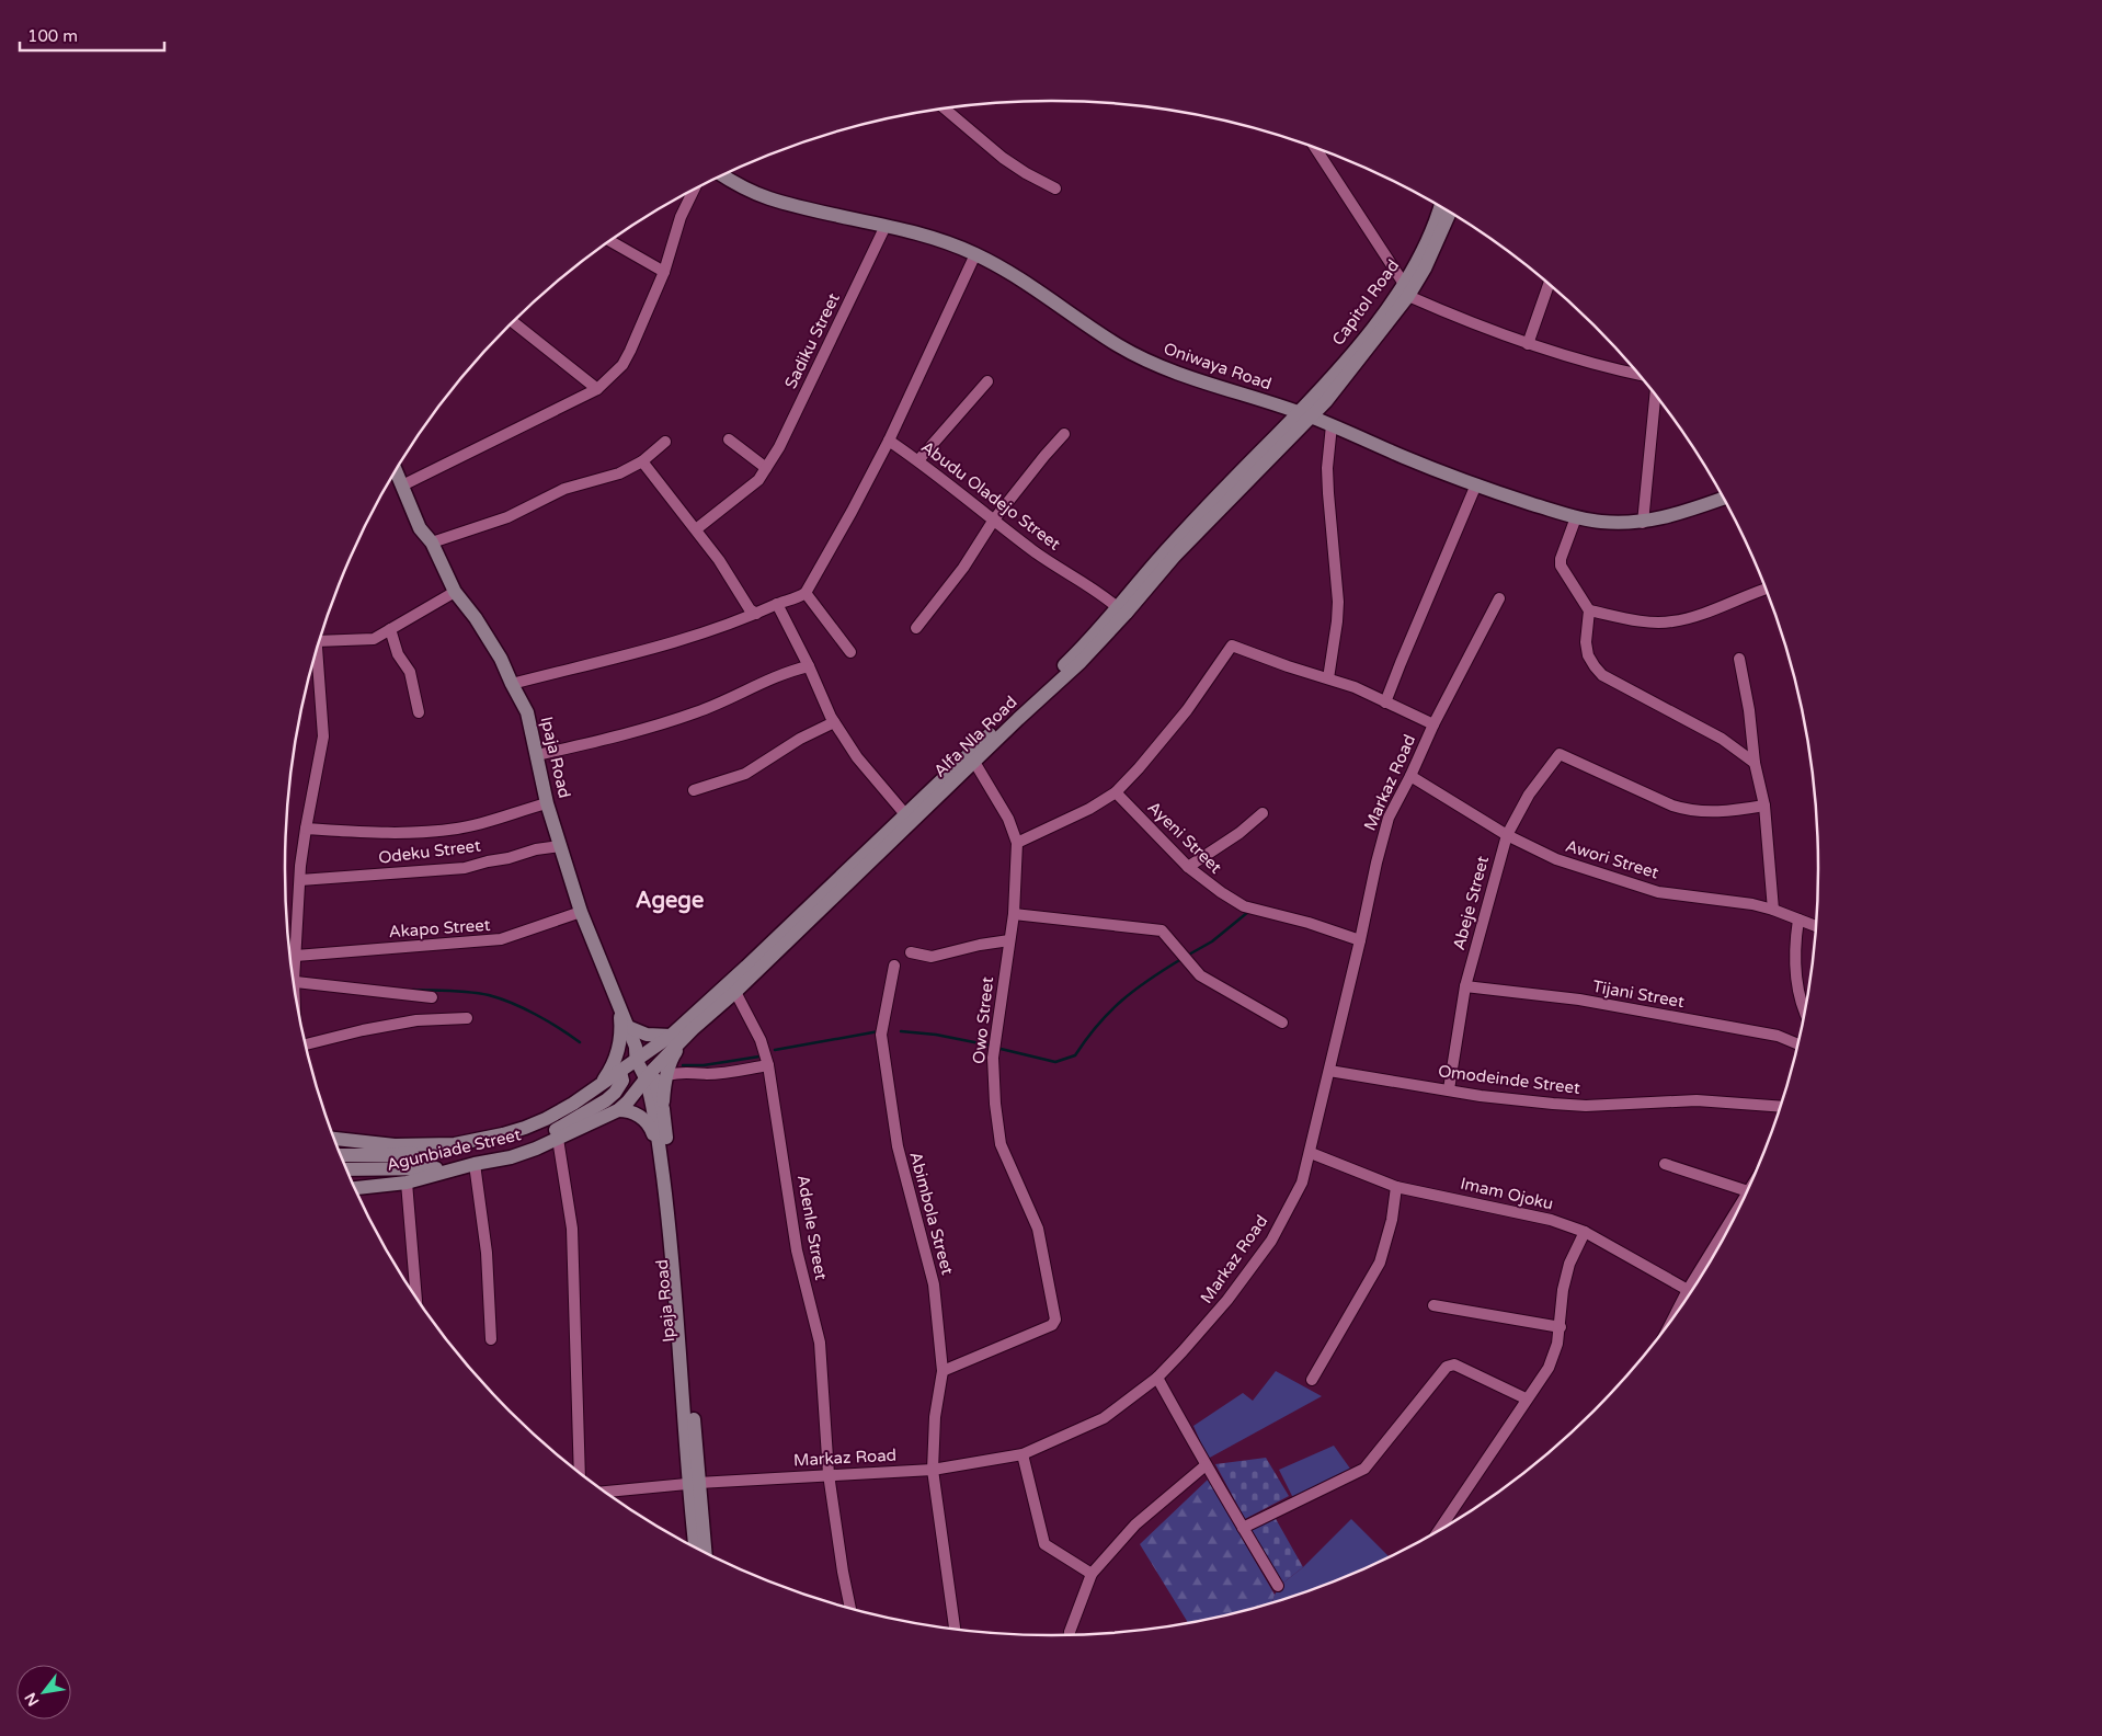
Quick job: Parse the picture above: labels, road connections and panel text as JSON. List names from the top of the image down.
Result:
{
  "streets": {
    "main road": [
      "Capitol Road",
      "Oniwaya Road",
      "Alfa Nla Road",
      "Ipaja Road",
      "Agunbiade Street"
    ],
    "street": [
      "Sadiku Street",
      "Abudu Oladejo Street",
      "Markaz Road",
      "Ayeni Street",
      "Odeku Street",
      "Awori Street",
      "Abeje Street",
      "Akapo Street",
      "Tijani Street",
      "Owo Street",
      "Omodeinde Street",
      "Imam Ojoku",
      "Abimbola Street",
      "Adenle Street"
    ]
  },
  "crossings": [
    ["Capitol Road", "Oniwaya Road"],
    ["Capitol Road", "Alfa Nla Road"],
    ["Sadiku Street", "Oniwaya Road"],
    ["Oniwaya Road", "Alfa Nla Road"],
    ["Abudu Oladejo Street", "Alfa Nla Road"],
    ["Alfa Nla Road", "Ipaja Road"],
    ["Alfa Nla Road", "Owo Street"],
    ["Alfa Nla Road", "Agunbiade Street"],
    ["Alfa Nla Road", "Adenle Street"],
    ["Ipaja Road", "Markaz Road"],
    ["Ipaja Road", "Odeku Street"],
    ["Ipaja Road", "Akapo Street"],
    ["Ipaja Road", "Agunbiade Street"],
    ["Markaz Road", "Ayeni Street"],
    ["Markaz Road", "Awori Street"],
    ["Markaz Road", "Omodeinde Street"],
    ["Markaz Road", "Imam Ojoku"],
    ["Markaz Road", "Abimbola Street"],
    ["Markaz Road", "Adenle Street"],
    ["Awori Street", "Abeje Street"],
    ["Abeje Street", "Tijani Street"],
    ["Abeje Street", "Omodeinde Street"],
    ["Owo Street", "Abimbola Street"]
  ],
  "districts": ["Agege"],
  "scale_bar": "100 m",
  "north": "bottom left"
}
